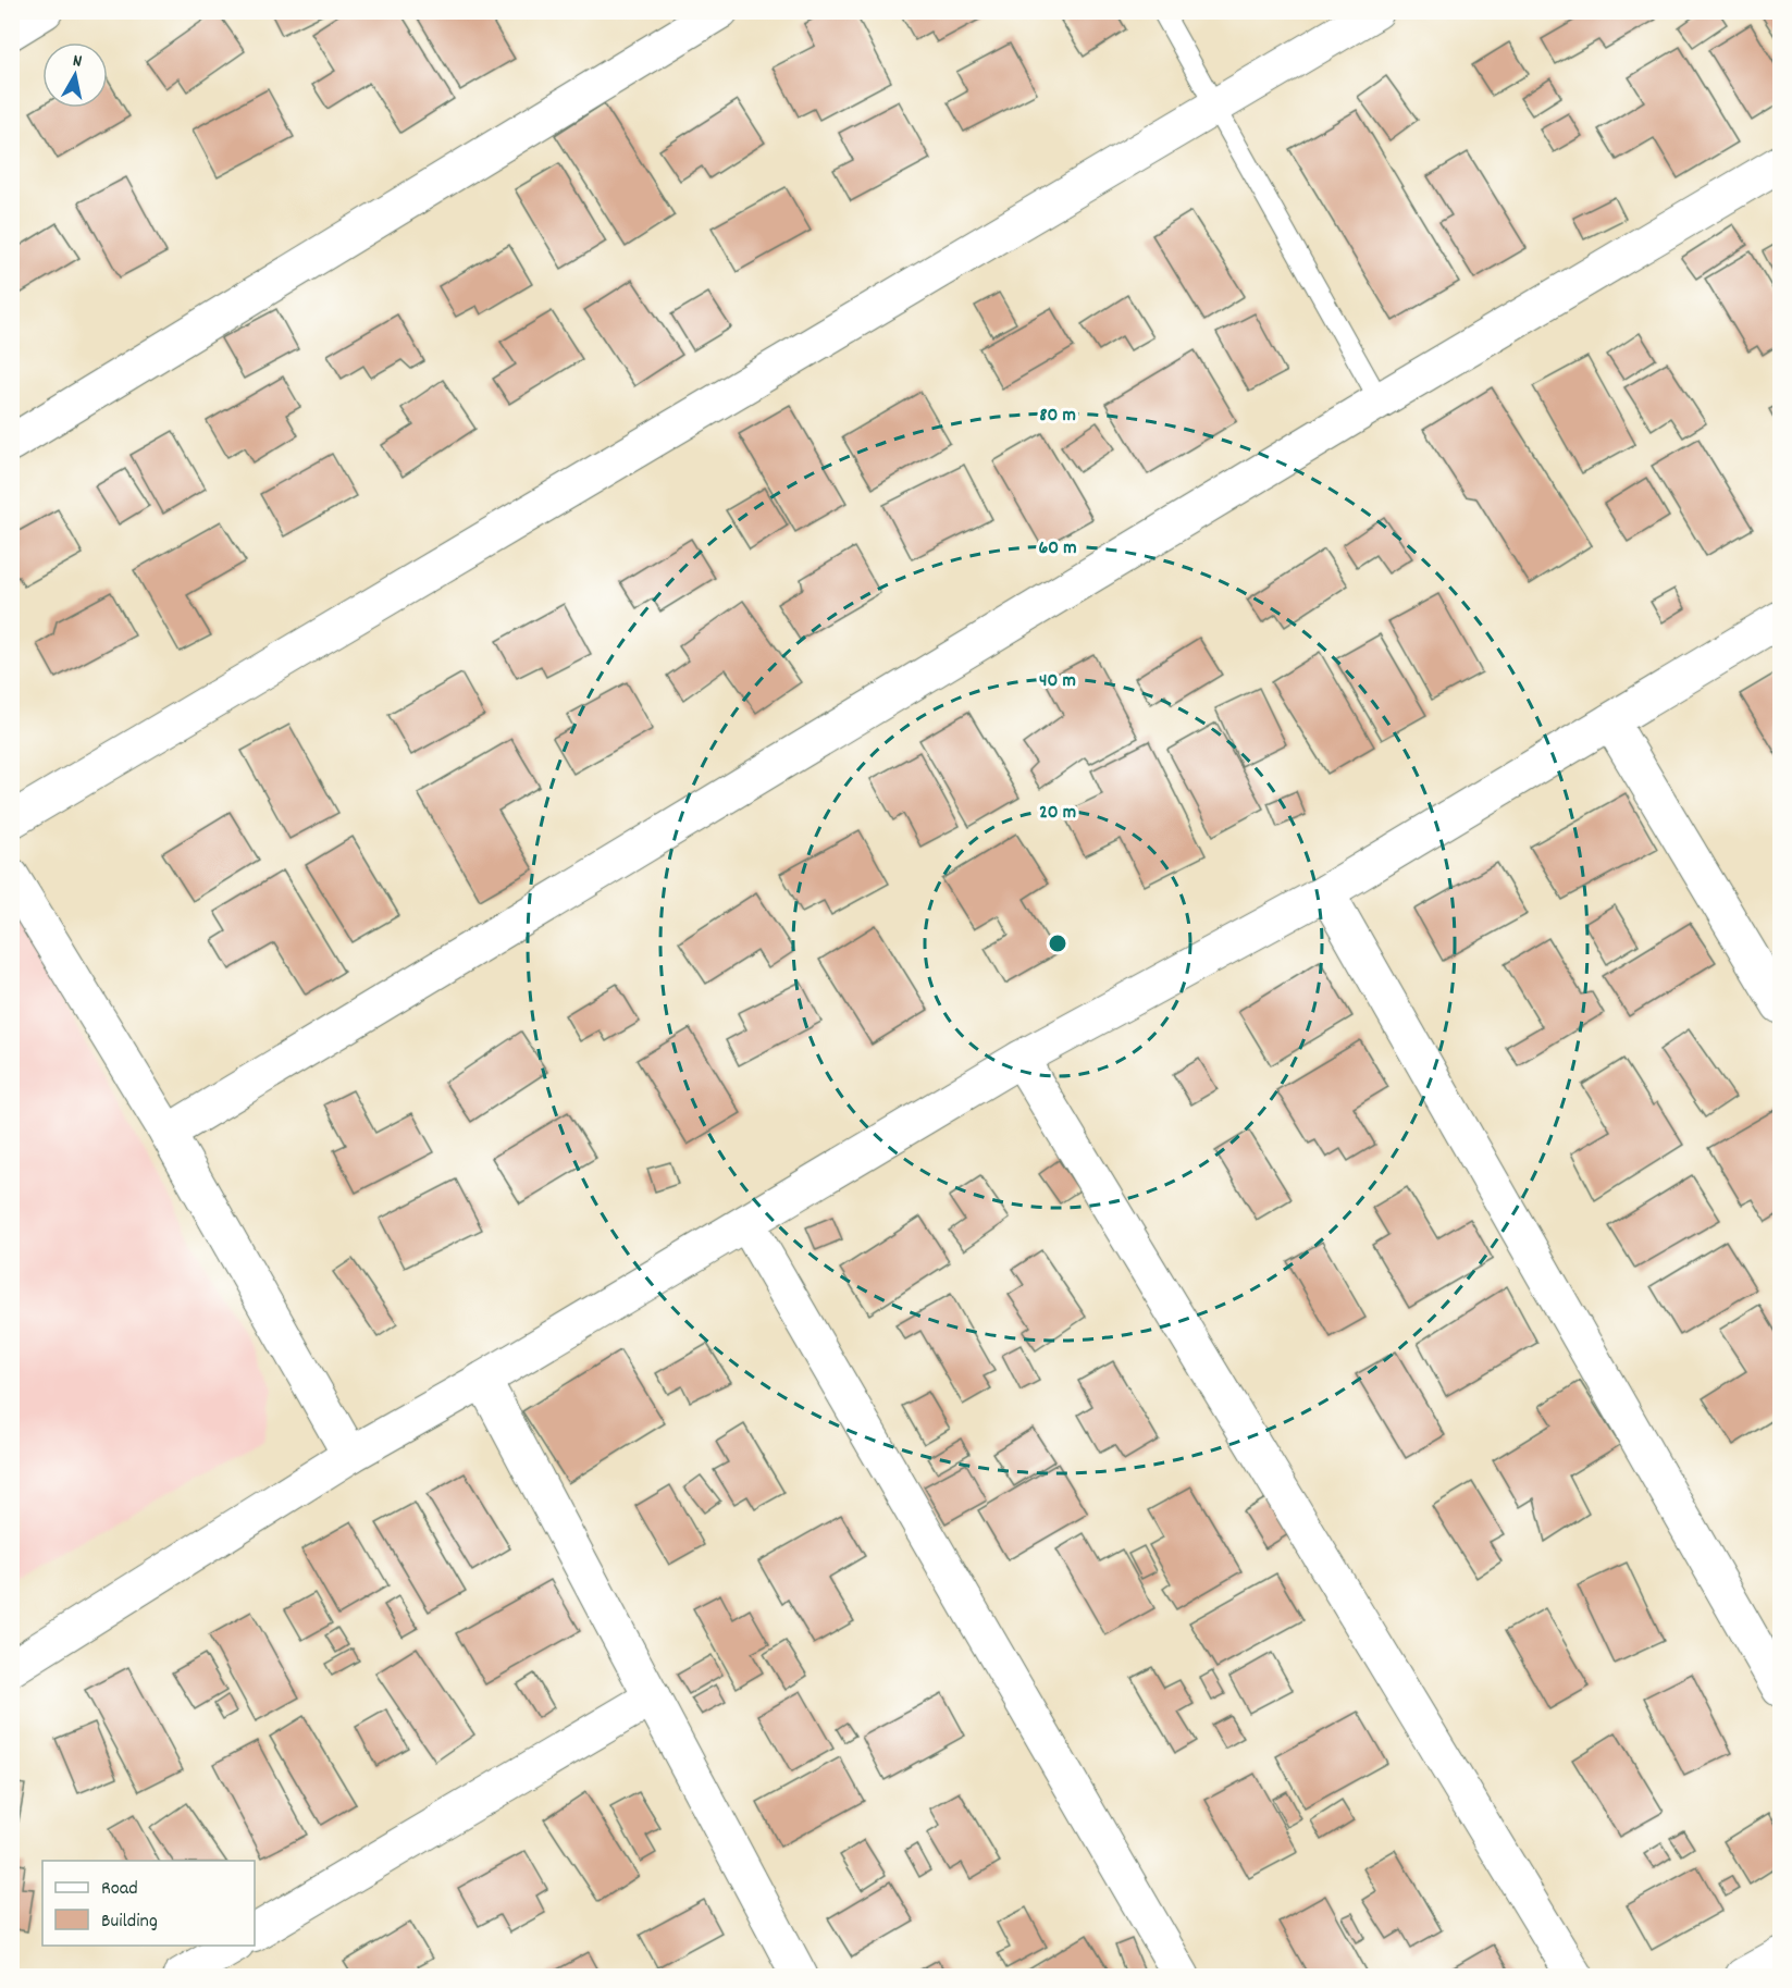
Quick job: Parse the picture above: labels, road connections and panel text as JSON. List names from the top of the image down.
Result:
{
  "legend": ["Road", "Building"],
  "north": "top",
  "rings": [
    "80 m",
    "60 m",
    "40 m",
    "20 m"
  ]
}
